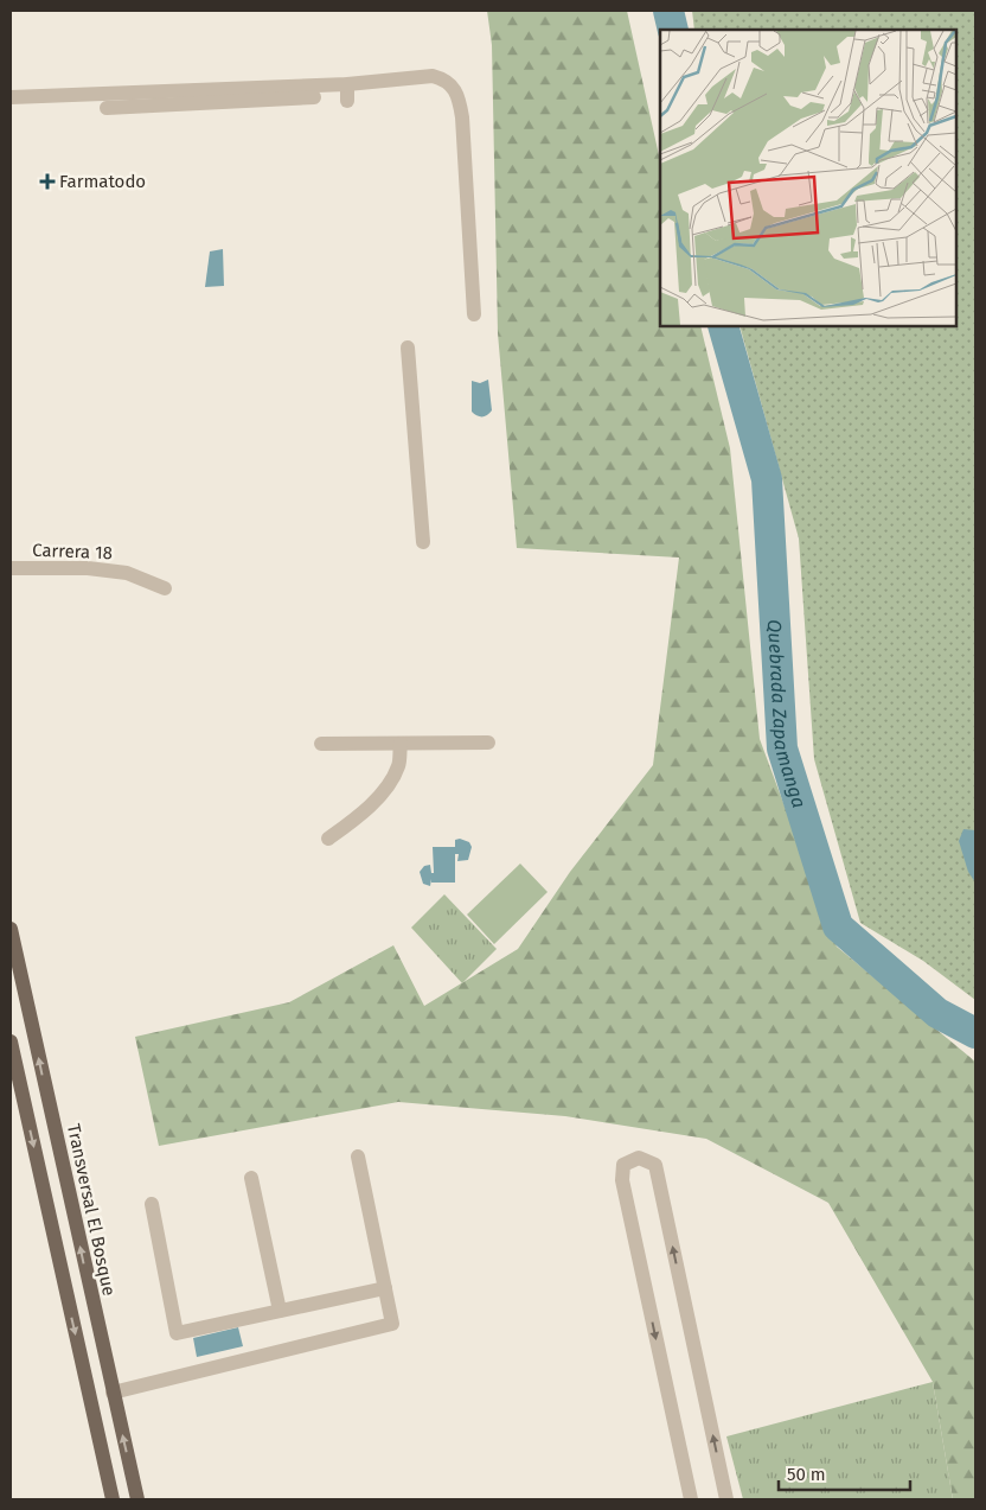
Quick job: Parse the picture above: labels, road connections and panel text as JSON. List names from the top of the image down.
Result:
{
  "streets": {
    "main road": ["Transversal El Bosque"],
    "street": ["Carrera 18"]
  },
  "water": ["Quebrada Zapamanga"],
  "places": {
    "health": ["Farmatodo"]
  },
  "scale_bar": "50 m"
}
